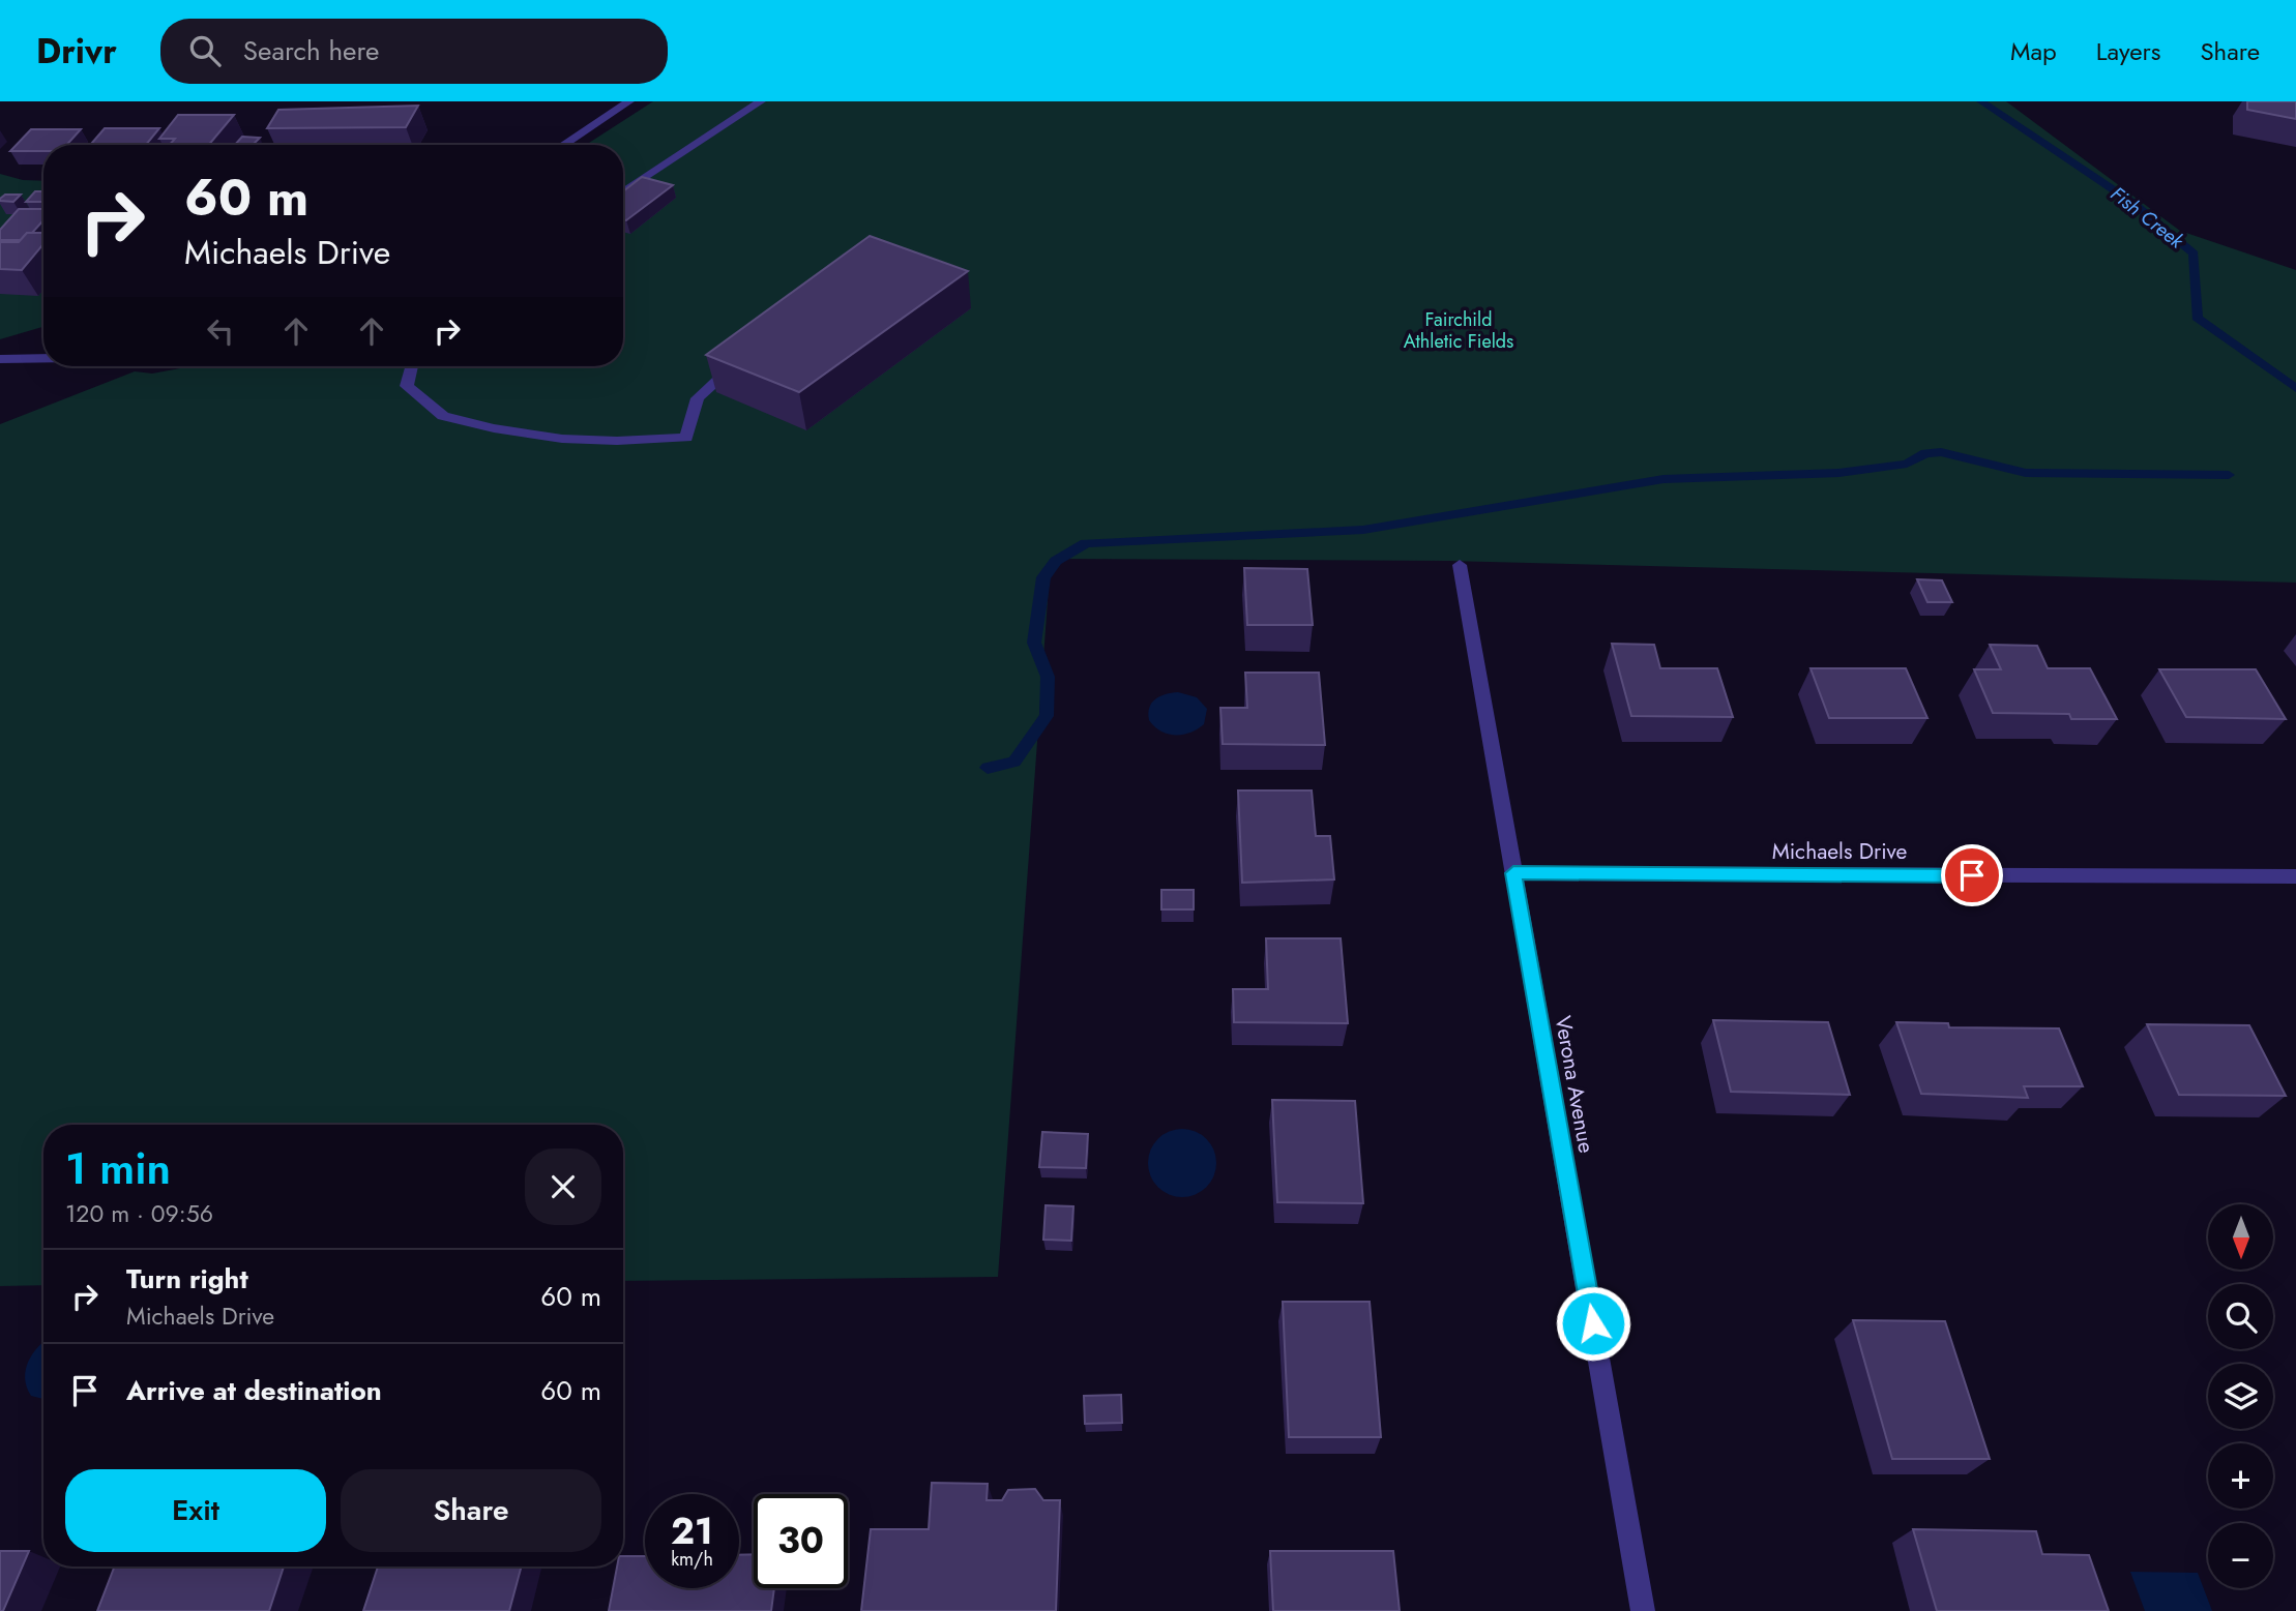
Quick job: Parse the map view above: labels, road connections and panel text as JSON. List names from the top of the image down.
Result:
{
  "streets": {
    "street": ["Michaels Drive", "Verona Avenue"]
  },
  "crossings": [
    ["Michaels Drive", "Verona Avenue"]
  ],
  "water": ["Fish Creek"],
  "parks": ["Fairchild Athletic Fields"],
  "north": "bottom",
  "page": {
    "header": "Drivr",
    "search": "Search here",
    "nav": ["Map", "Layers", "Share"],
    "turn": ["60 m", "Michaels Drive"],
    "heading": ["1 min", "120 m · 09:56"],
    "map_buttons": ["+", "−"],
    "list": [
      {
        "name": "Turn right",
        "note": "Michaels Drive",
        "value": "60 m"
      },
      {
        "name": "Arrive at destination",
        "value": "60 m"
      }
    ],
    "buttons": ["Exit", "Share"],
    "speed": "21 km/h",
    "limit": "30"
  }
}
